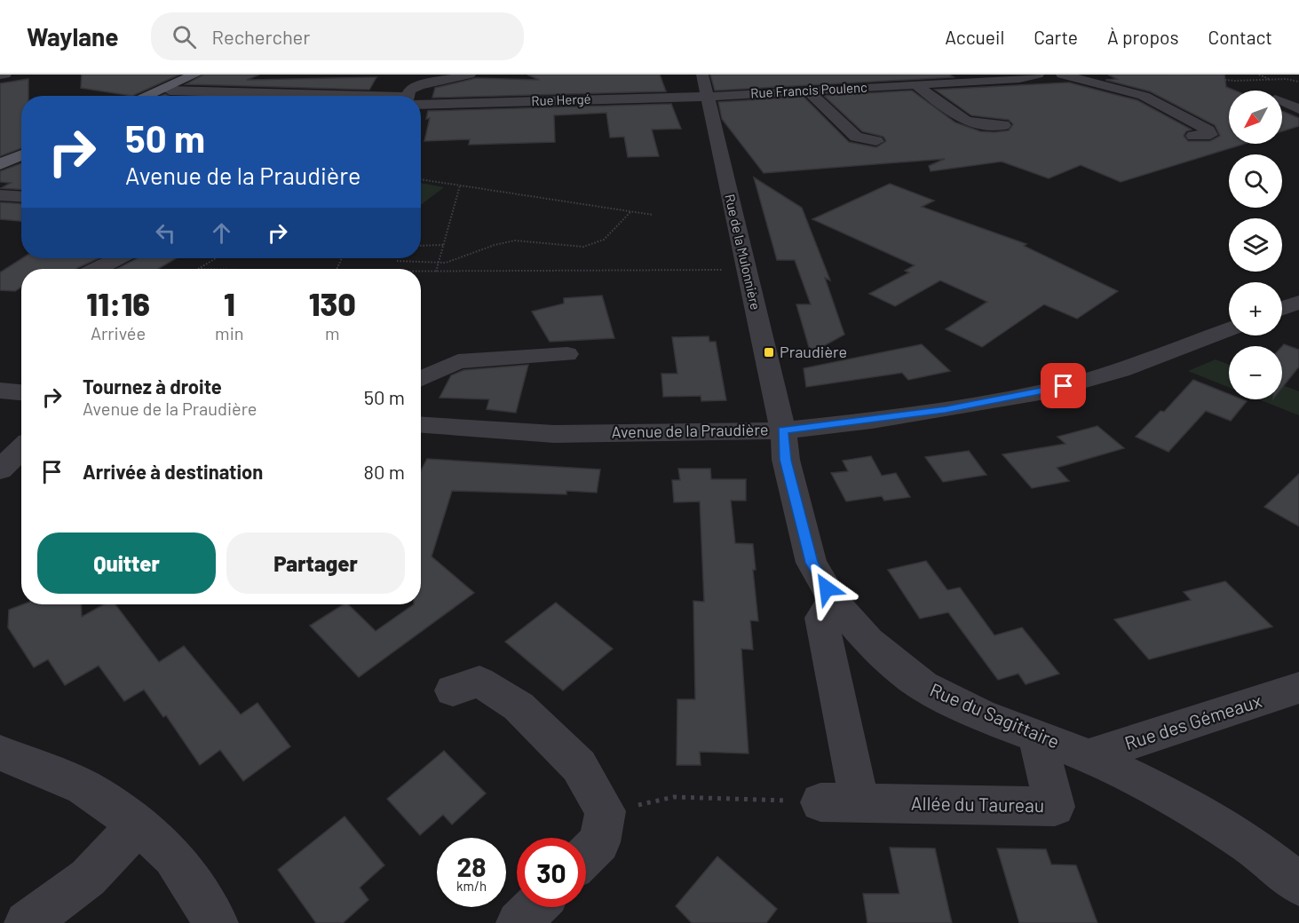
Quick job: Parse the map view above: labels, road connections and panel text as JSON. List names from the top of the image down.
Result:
{
  "streets": {
    "street": [
      "Rue Francis Poulenc",
      "Rue Hergé",
      "Rue de la Mulonnière",
      "Avenue de la Praudière",
      "Rue du Sagittaire",
      "Rue des Gémeaux",
      "Allée du Taureau"
    ]
  },
  "crossings": [
    ["Rue Francis Poulenc", "Rue Hergé"],
    ["Rue Francis Poulenc", "Rue de la Mulonnière"],
    ["Rue Hergé", "Rue de la Mulonnière"],
    ["Rue de la Mulonnière", "Avenue de la Praudière"],
    ["Rue de la Mulonnière", "Rue du Sagittaire"],
    ["Avenue de la Praudière", "Rue du Sagittaire"],
    ["Rue du Sagittaire", "Rue des Gémeaux"],
    ["Rue du Sagittaire", "Allée du Taureau"]
  ],
  "places": {
    "transit": ["Praudière"]
  },
  "north": "bottom left",
  "page": {
    "header": "Waylane",
    "search": "Rechercher",
    "nav": [
      "Accueil",
      "Carte",
      "À propos",
      "Contact"
    ],
    "map_buttons": ["+", "−"],
    "turn": ["50 m", "Avenue de la Praudière"],
    "eta": [
      "11:16",
      "Arrivée",
      "1",
      "min",
      "130",
      "m"
    ],
    "list": [
      {
        "name": "Tournez à droite",
        "note": "Avenue de la Praudière",
        "value": "50 m"
      },
      {
        "name": "Arrivée à destination",
        "value": "80 m"
      }
    ],
    "buttons": ["Quitter", "Partager"],
    "speed": "28 km/h",
    "limit": "30"
  }
}
